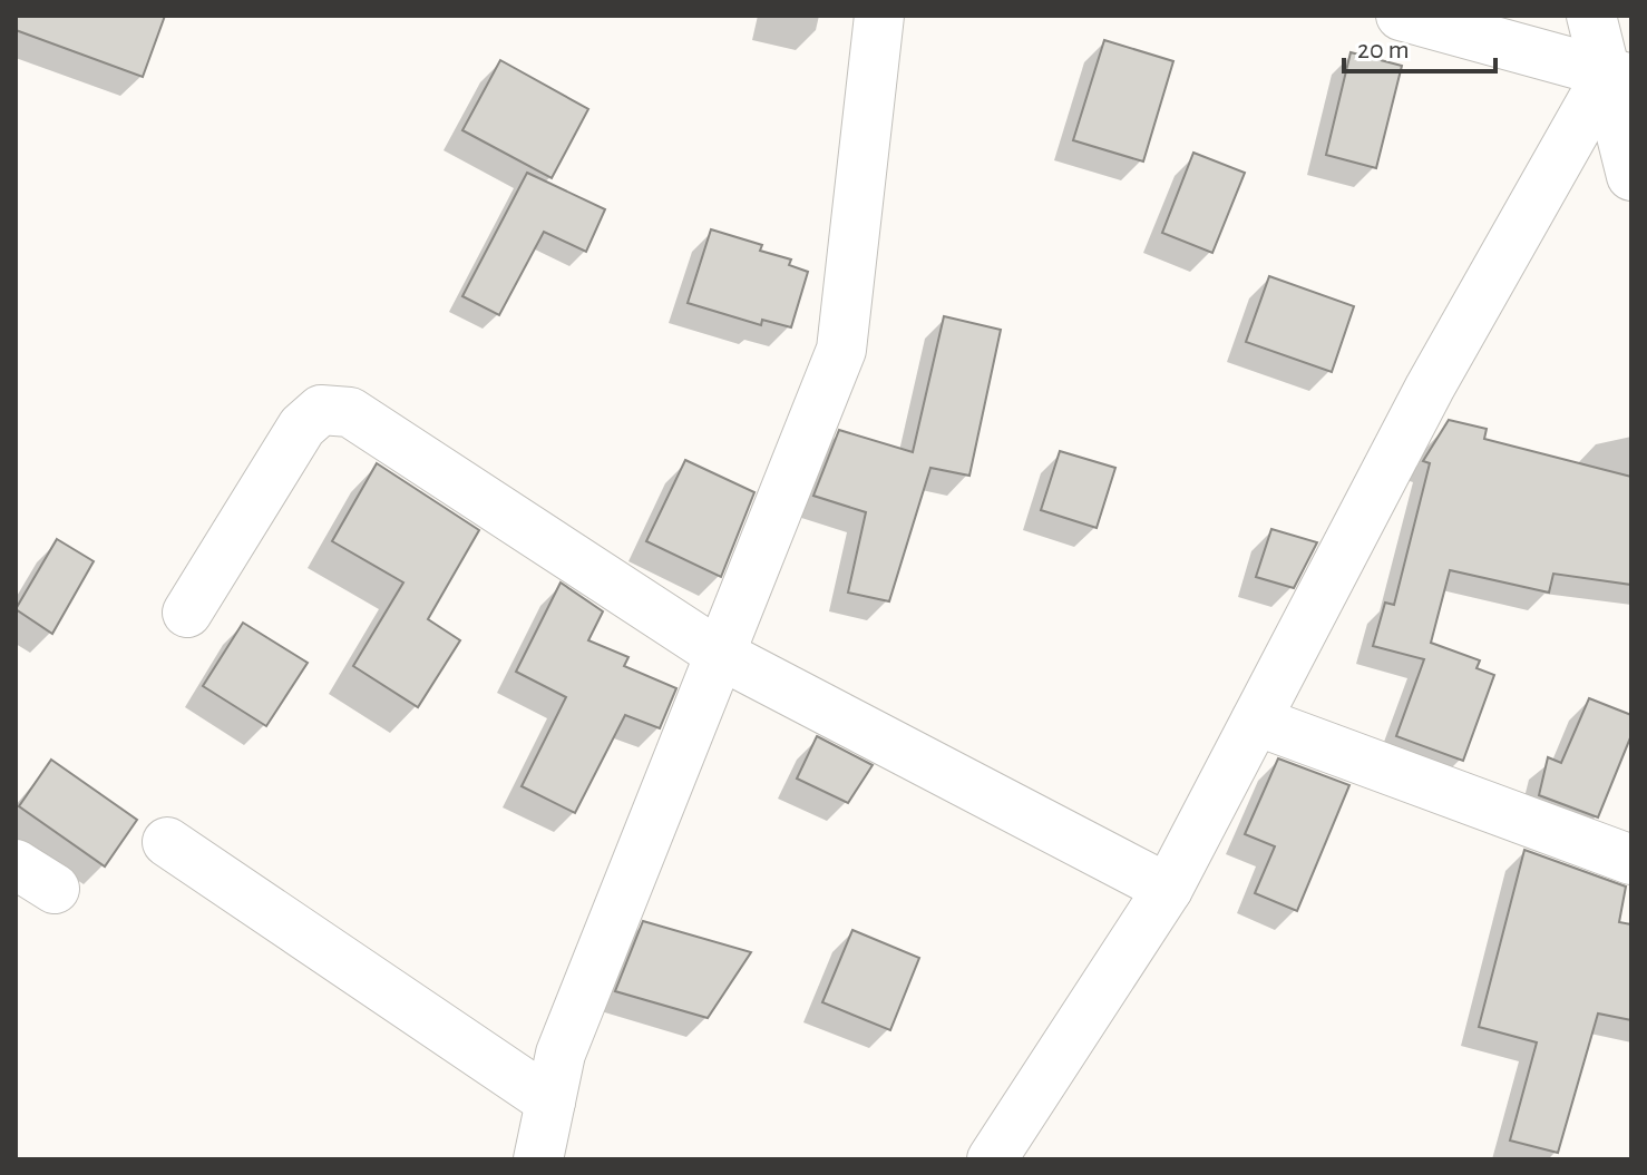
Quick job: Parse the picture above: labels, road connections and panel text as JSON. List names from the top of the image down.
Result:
{
  "scale_bar": "20 m"
}
